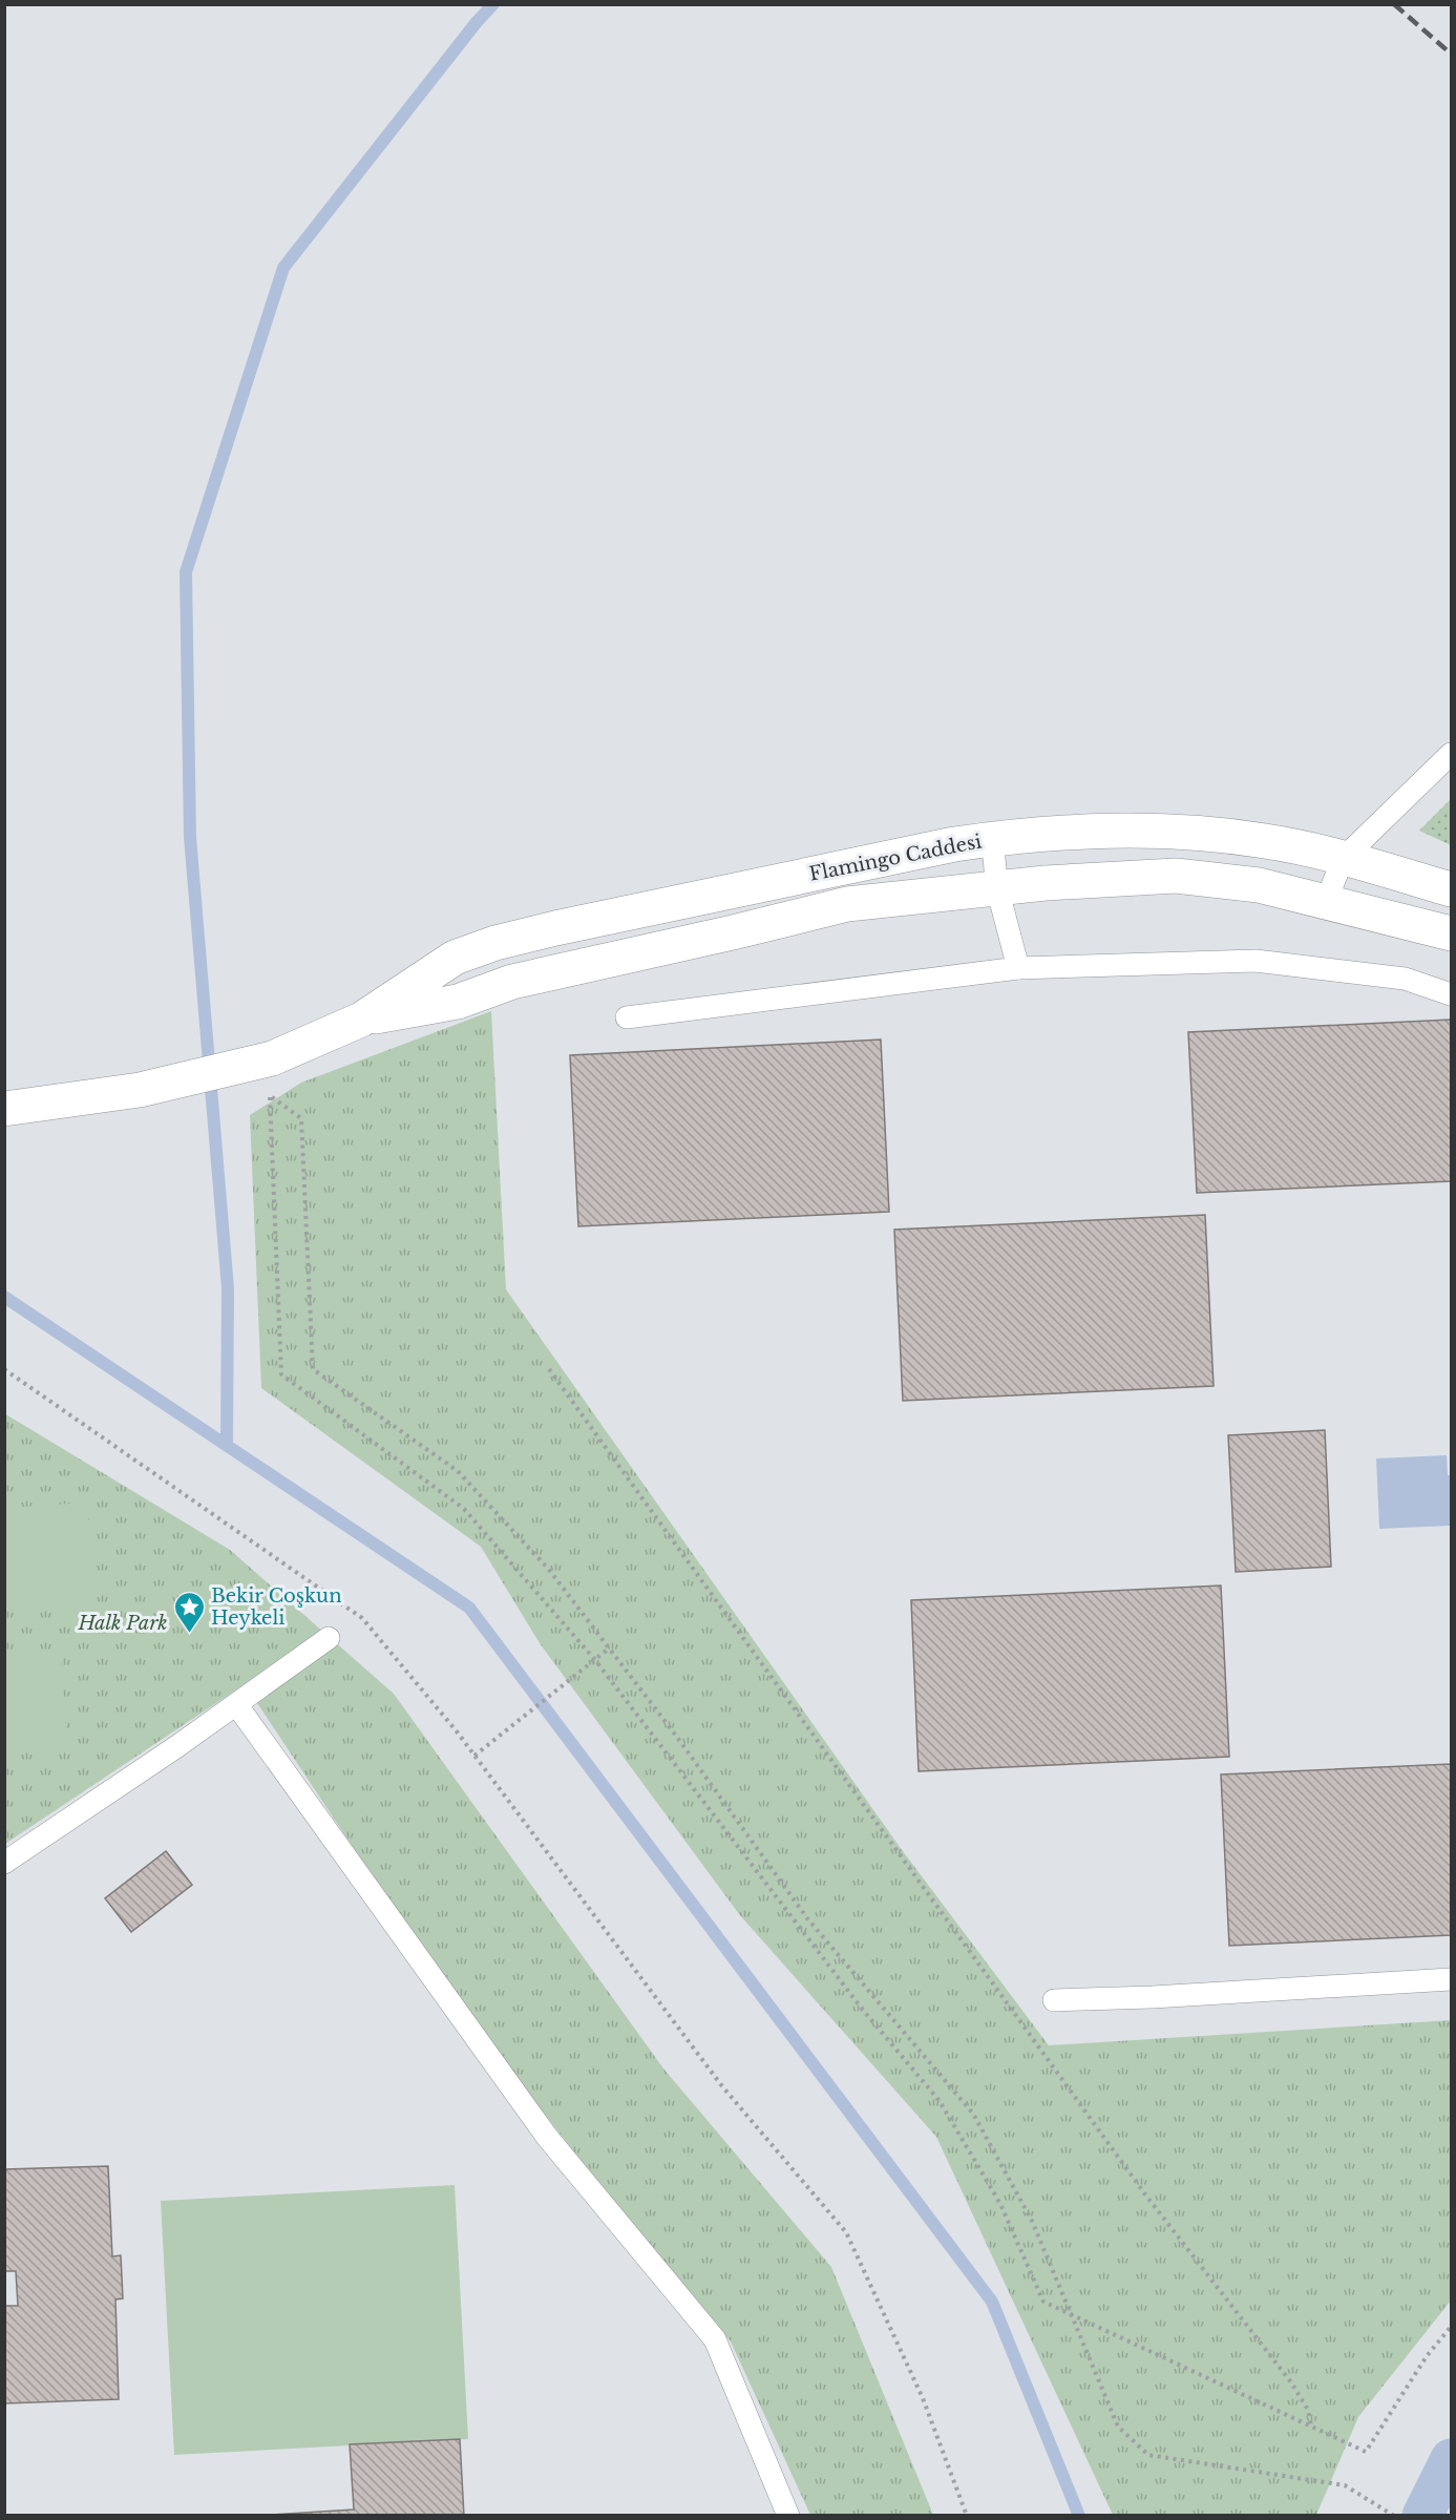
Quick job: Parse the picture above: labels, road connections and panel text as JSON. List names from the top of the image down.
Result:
{
  "streets": {
    "street": ["Flamingo Caddesi"]
  },
  "parks": ["Halk Park"],
  "places": {
    "place": ["Bekir Coşkun Heykeli"]
  }
}
